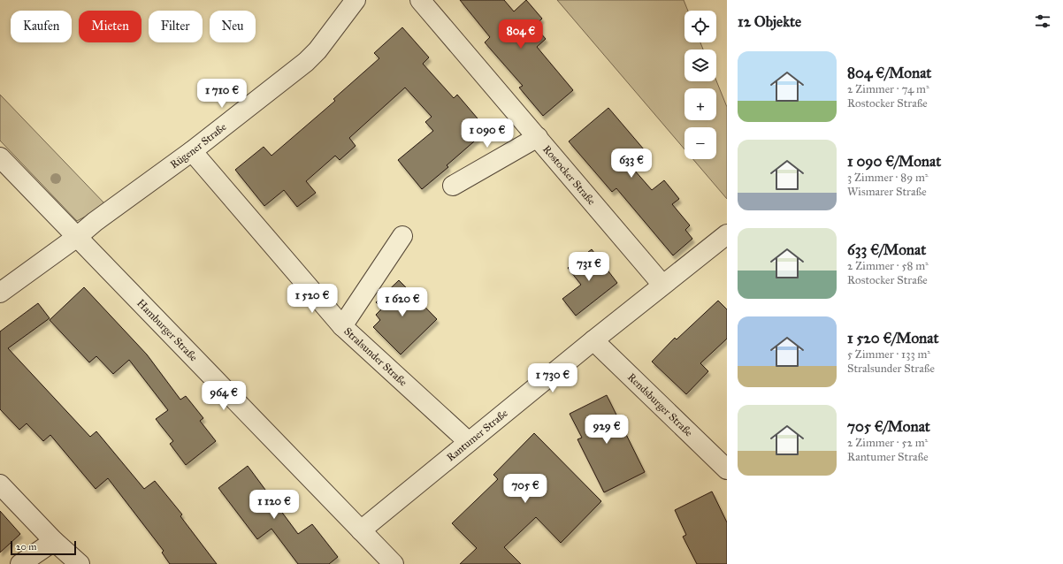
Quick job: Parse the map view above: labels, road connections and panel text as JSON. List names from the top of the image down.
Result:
{
  "streets": {
    "street": [
      "Rügener Straße",
      "Rostocker Straße",
      "Hamburger Straße",
      "Stralsunder Straße",
      "Rendsburger Straße",
      "Rantumer Straße"
    ]
  },
  "crossings": [
    ["Rügener Straße", "Hamburger Straße"],
    ["Rügener Straße", "Stralsunder Straße"],
    ["Rostocker Straße", "Rantumer Straße"],
    ["Hamburger Straße", "Rantumer Straße"],
    ["Stralsunder Straße", "Rantumer Straße"],
    ["Rendsburger Straße", "Rantumer Straße"]
  ],
  "scale_bar": "20 m",
  "page": {
    "heading": "12 Objekte",
    "map_buttons": ["+", "−"],
    "chip": [
      "Kaufen",
      "Mieten",
      "Filter",
      "Neu"
    ],
    "price": [
      "804 €",
      "1 710 €",
      "1 090 €",
      "633 €",
      "731 €",
      "1 520 €",
      "1 620 €",
      "1 730 €",
      "964 €",
      "929 €",
      "705 €",
      "1 120 €"
    ],
    "list": [
      {
        "name": "804 €/Monat",
        "note": "2 Zimmer · 74 m² · Rostocker Straße"
      },
      {
        "name": "1 090 €/Monat",
        "note": "3 Zimmer · 89 m² · Wismarer Straße"
      },
      {
        "name": "633 €/Monat",
        "note": "2 Zimmer · 58 m² · Rostocker Straße"
      },
      {
        "name": "1 520 €/Monat",
        "note": "5 Zimmer · 133 m² · Stralsunder Straße"
      },
      {
        "name": "705 €/Monat",
        "note": "2 Zimmer · 52 m² · Rantumer Straße"
      }
    ],
    "scale": "20 m"
  }
}
